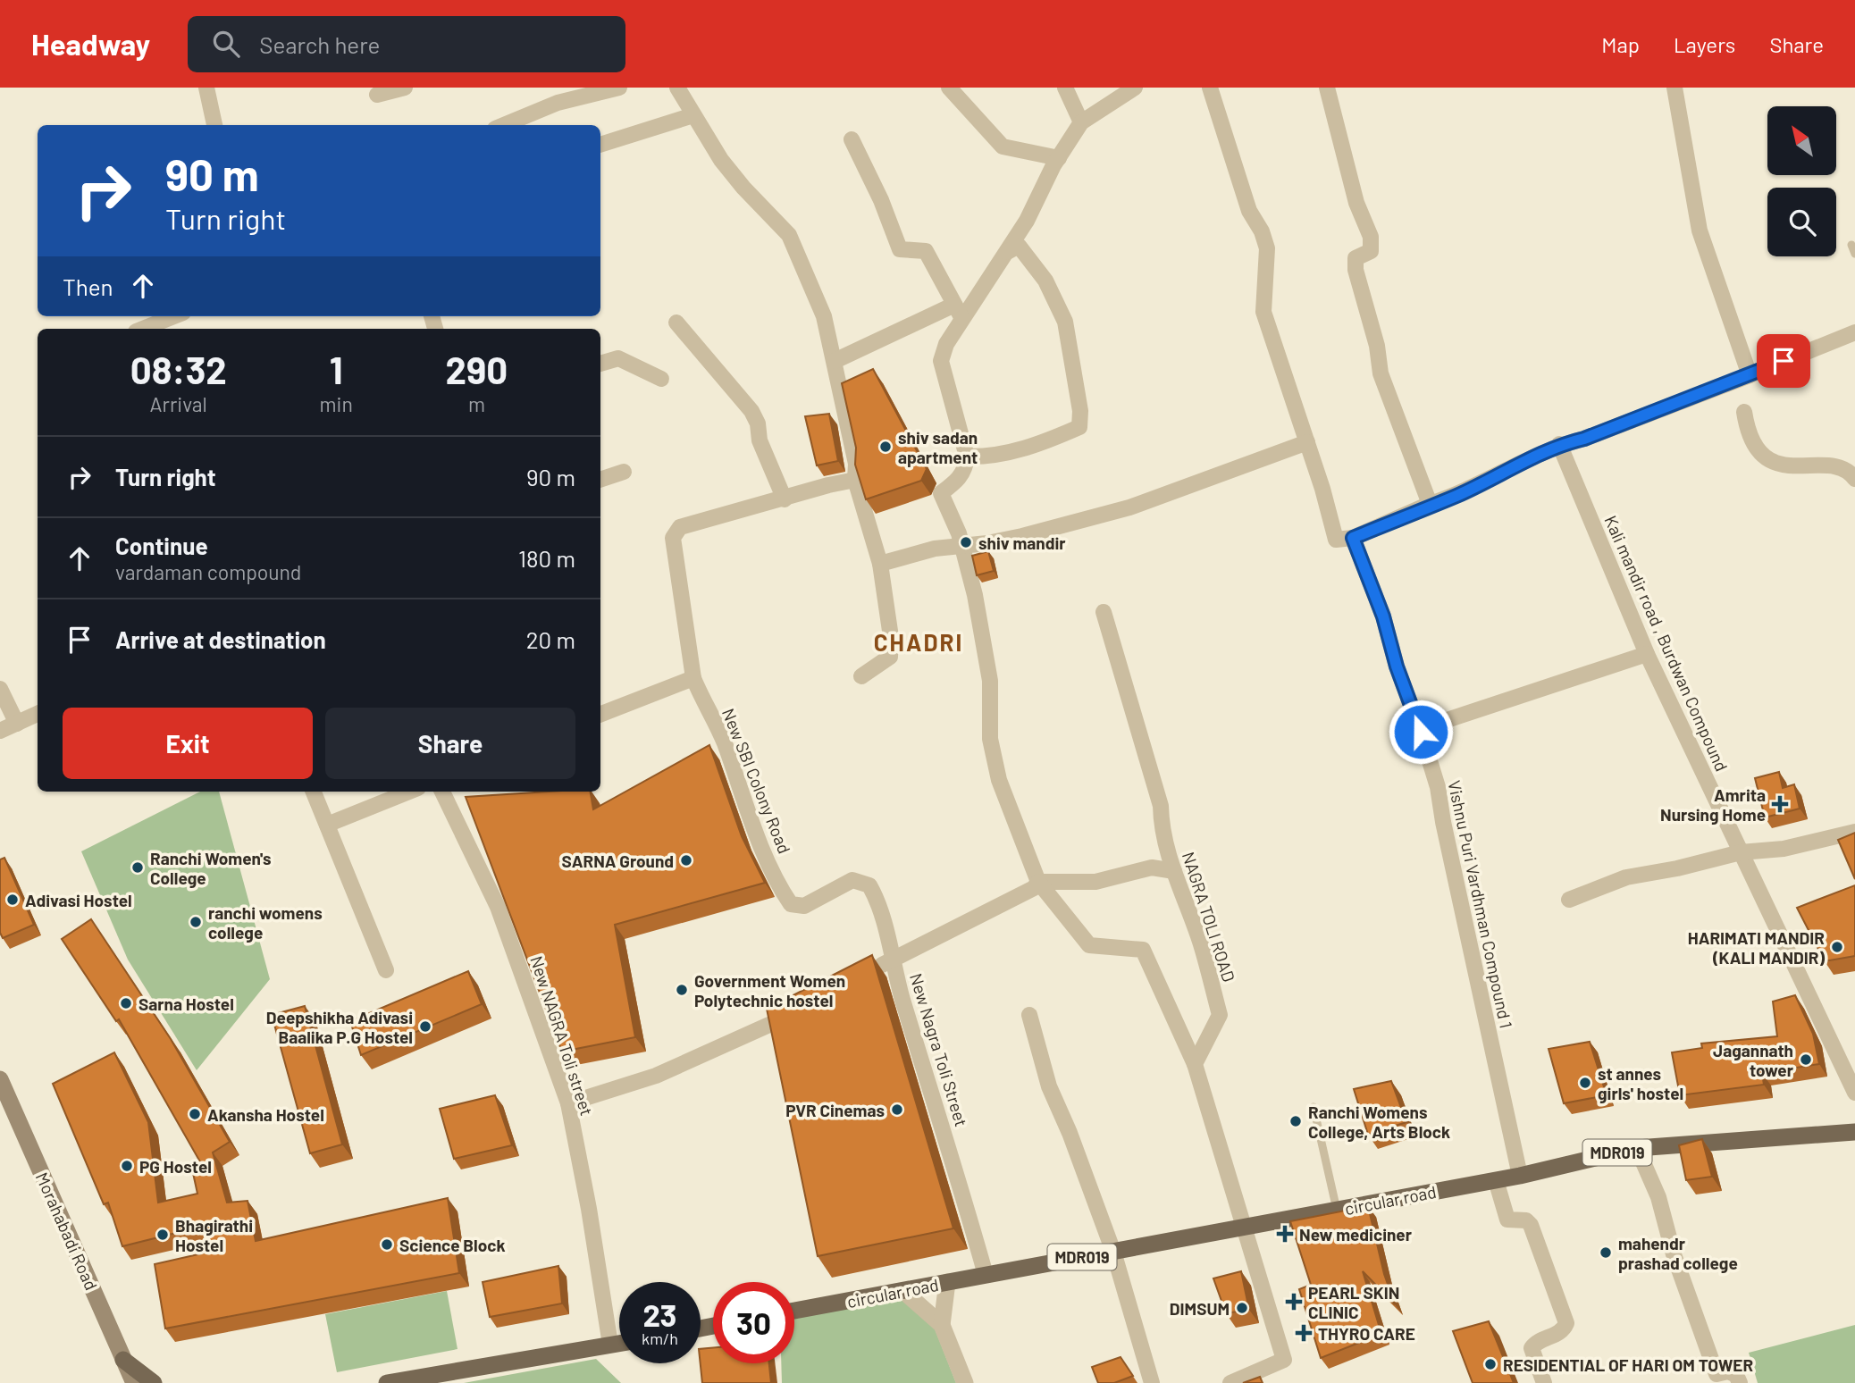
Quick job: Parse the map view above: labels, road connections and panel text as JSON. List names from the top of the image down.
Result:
{
  "streets": {
    "main road": ["MDR019", "circular road", "Morahabadi Road"],
    "street": [
      "Kali mandir road , Burdwan Compound",
      "New SBI Colony Road",
      "Vishnu Puri Vardhman Compound 1",
      "NAGRA TOLI ROAD",
      "New NAGRA Toli street",
      "New Nagra Toli Street"
    ]
  },
  "crossings": [
    ["New SBI Colony Road", "New Nagra Toli Street"],
    ["Vishnu Puri Vardhman Compound 1", "circular road"],
    ["New NAGRA Toli street", "New Nagra Toli Street"],
    ["New Nagra Toli Street", "circular road"]
  ],
  "districts": ["CHADRI"],
  "places": {
    "other": [
      "shiv sadan apartment",
      "shiv mandir",
      "SARNA Ground",
      "Ranchi Women's College",
      "Adivasi Hostel",
      "ranchi womens college",
      "HARIMATI MANDIR (KALI MANDIR)",
      "Government Women Polytechnic hostel",
      "Sarna Hostel",
      "Deepshikha Adivasi Baalika P.G Hostel",
      "Jagannath tower",
      "st annes girls' hostel",
      "PVR Cinemas",
      "Akansha Hostel",
      "Ranchi Womens College, Arts Block",
      "PG Hostel",
      "Bhagirathi Hostel",
      "Science Block",
      "mahendr prashad college",
      "DIMSUM",
      "RESIDENTIAL OF HARI OM TOWER"
    ],
    "health": [
      "Amrita Nursing Home",
      "New mediciner",
      "PEARL SKIN CLINIC",
      "THYRO CARE"
    ]
  },
  "north": "top left",
  "page": {
    "header": "Headway",
    "search": "Search here",
    "nav": ["Map", "Layers", "Share"],
    "turn": ["90 m", "Turn right"],
    "then": "Then",
    "eta": [
      "08:32",
      "Arrival",
      "1",
      "min",
      "290",
      "m"
    ],
    "list": [
      {
        "name": "Turn right",
        "value": "90 m"
      },
      {
        "name": "Continue",
        "note": "vardaman compound",
        "value": "180 m"
      },
      {
        "name": "Arrive at destination",
        "value": "20 m"
      }
    ],
    "buttons": ["Exit", "Share"],
    "speed": "23 km/h",
    "limit": "30"
  }
}
